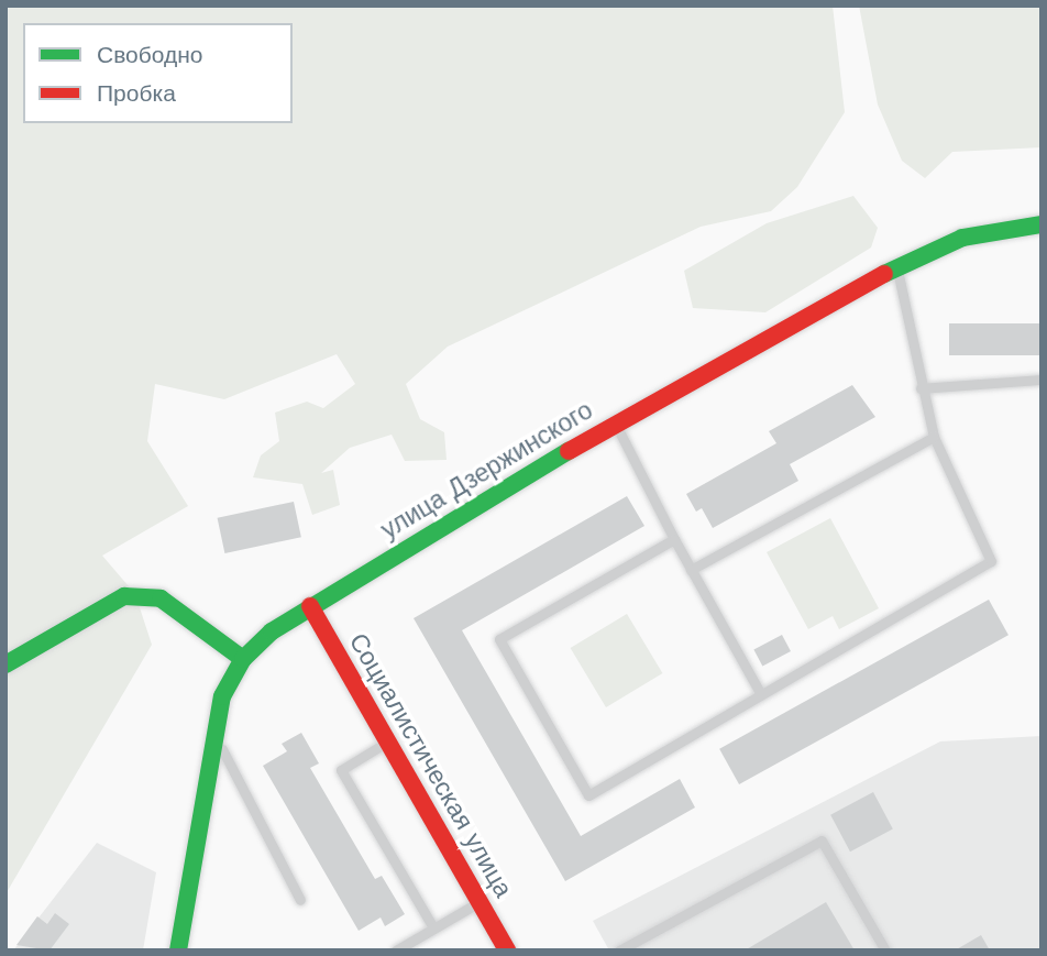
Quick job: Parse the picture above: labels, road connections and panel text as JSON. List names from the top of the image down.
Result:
{
  "streets": {
    "main road": ["улица Дзержинского", "Социалистическая улица"]
  },
  "crossings": [
    ["улица Дзержинского", "Социалистическая улица"]
  ],
  "legend": ["Свободно", "Пробка"]
}
